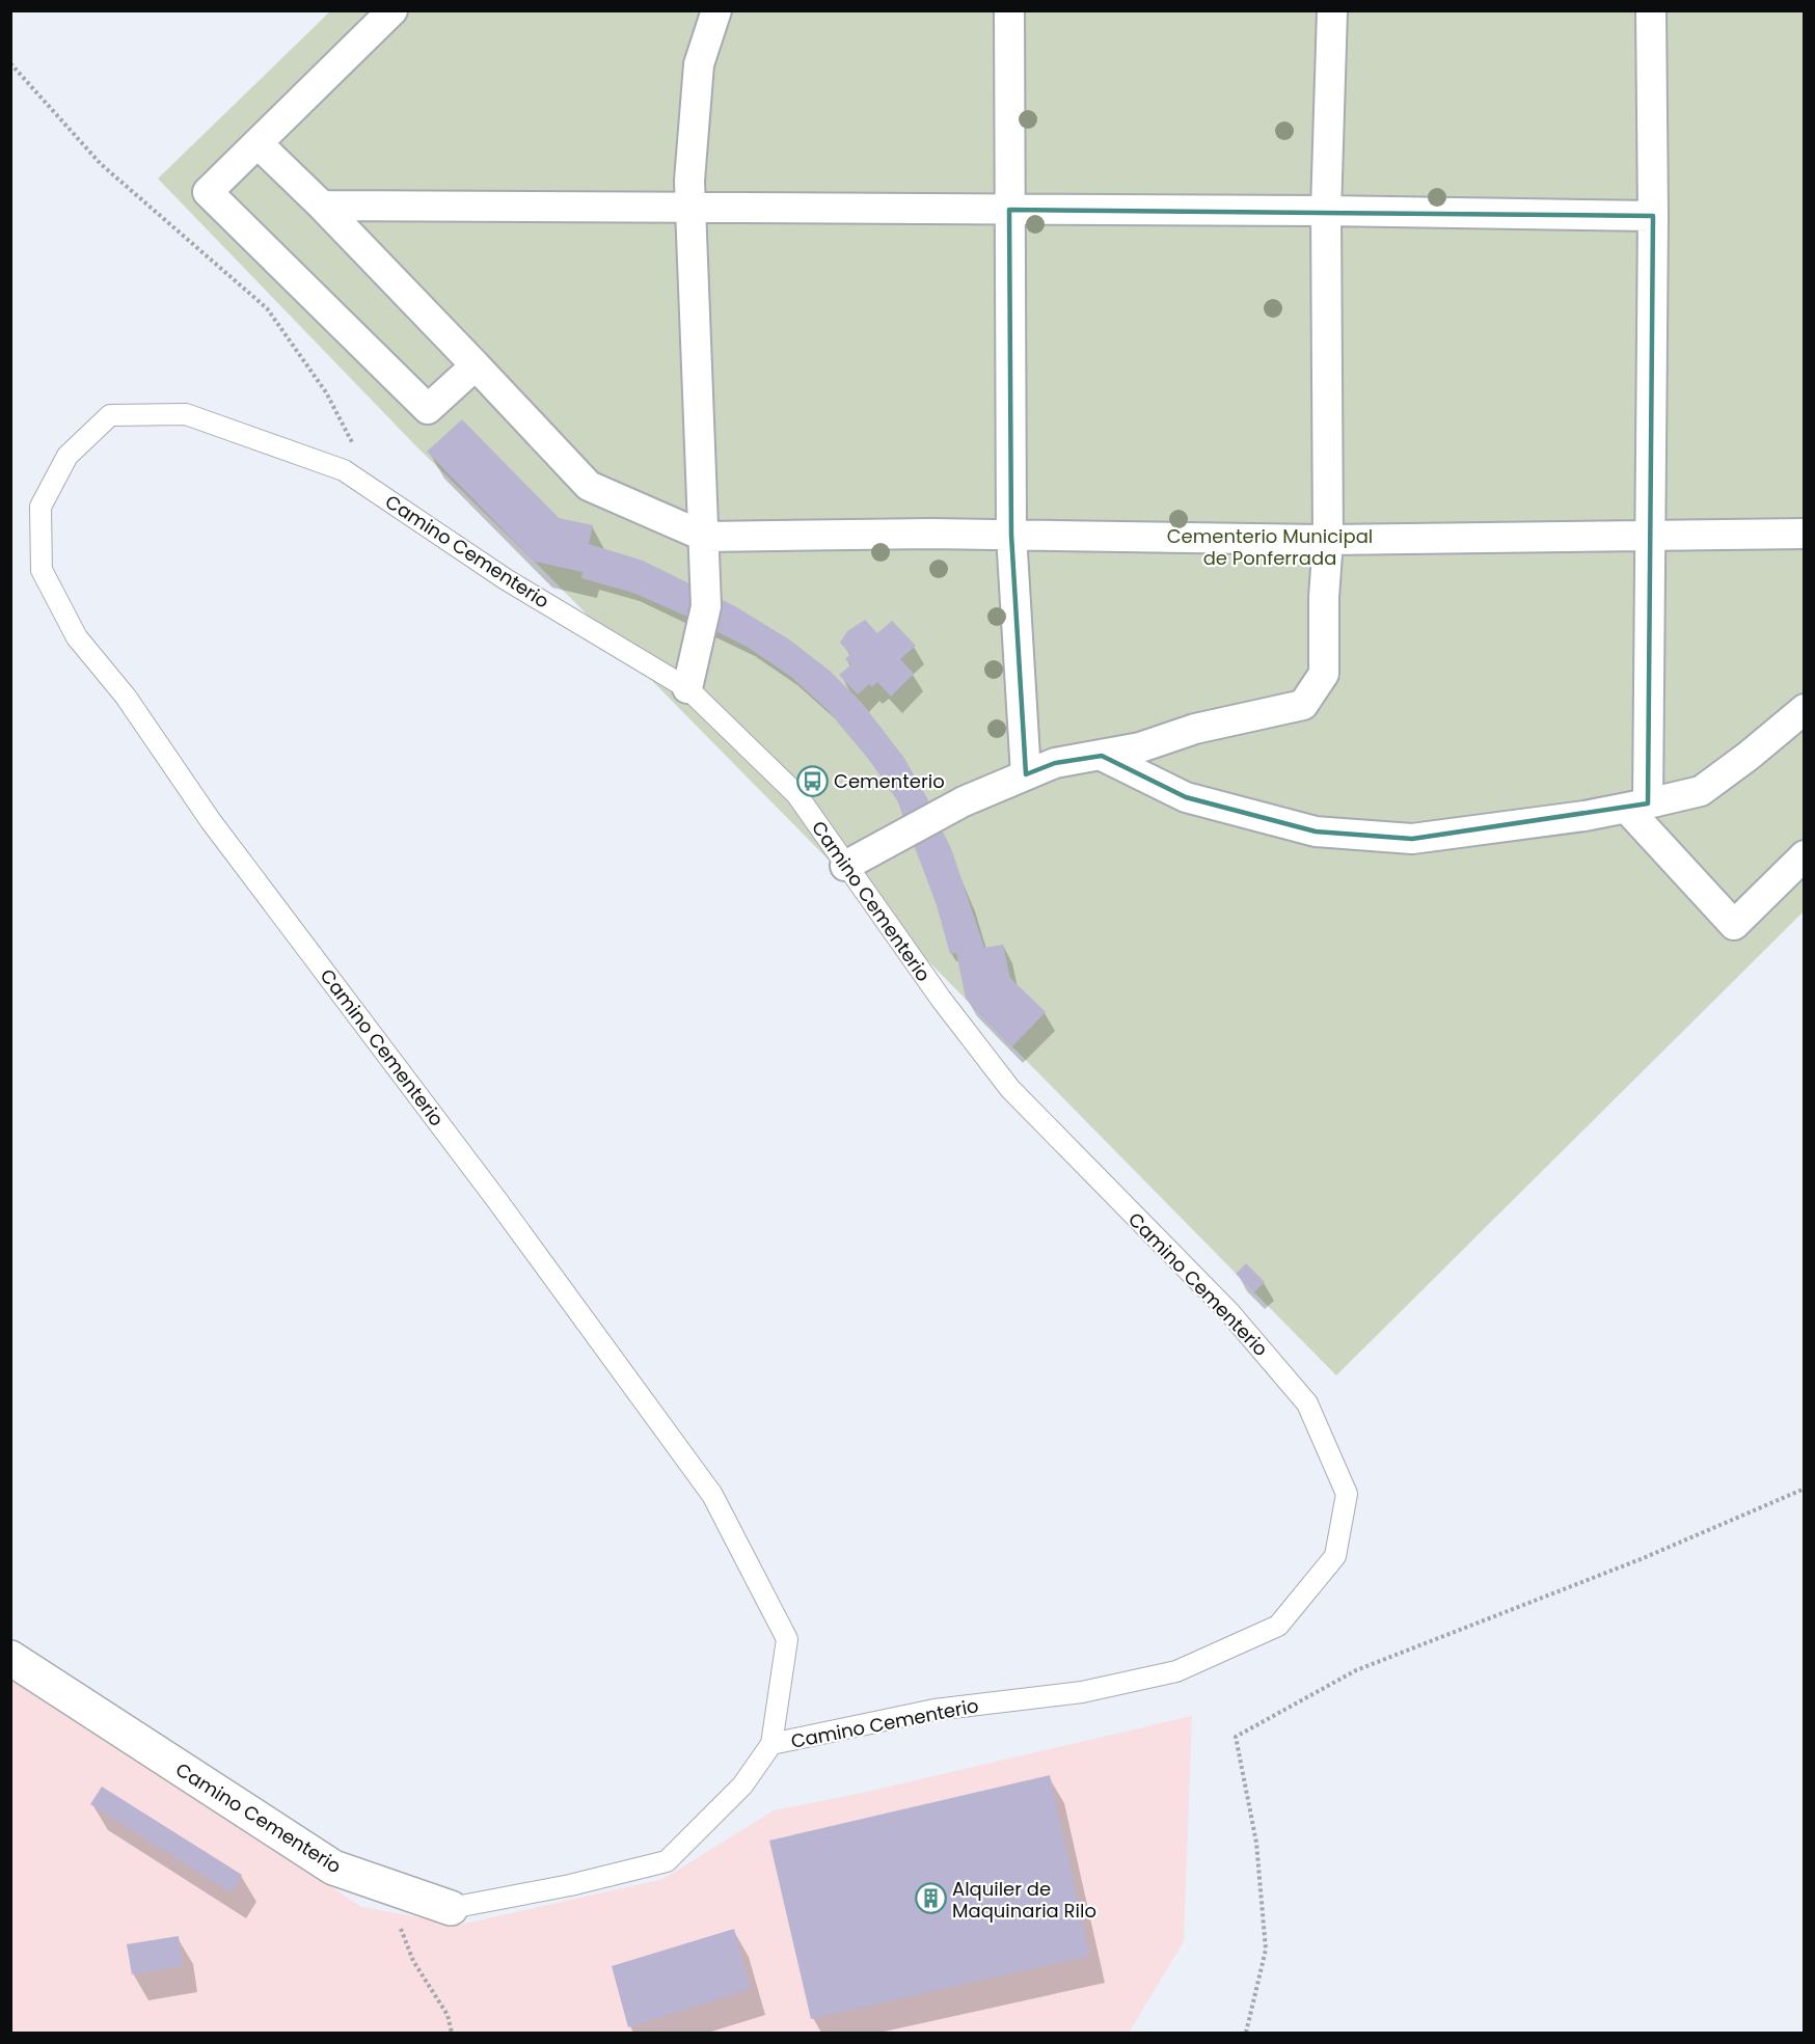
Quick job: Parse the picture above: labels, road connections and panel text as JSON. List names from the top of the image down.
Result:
{
  "streets": {
    "street": ["Camino Cementerio"]
  },
  "parks": ["Cementerio Municipal de Ponferrada"],
  "places": {
    "bus stop": ["Cementerio"],
    "building": ["Alquiler de Maquinaria Rilo"]
  }
}
